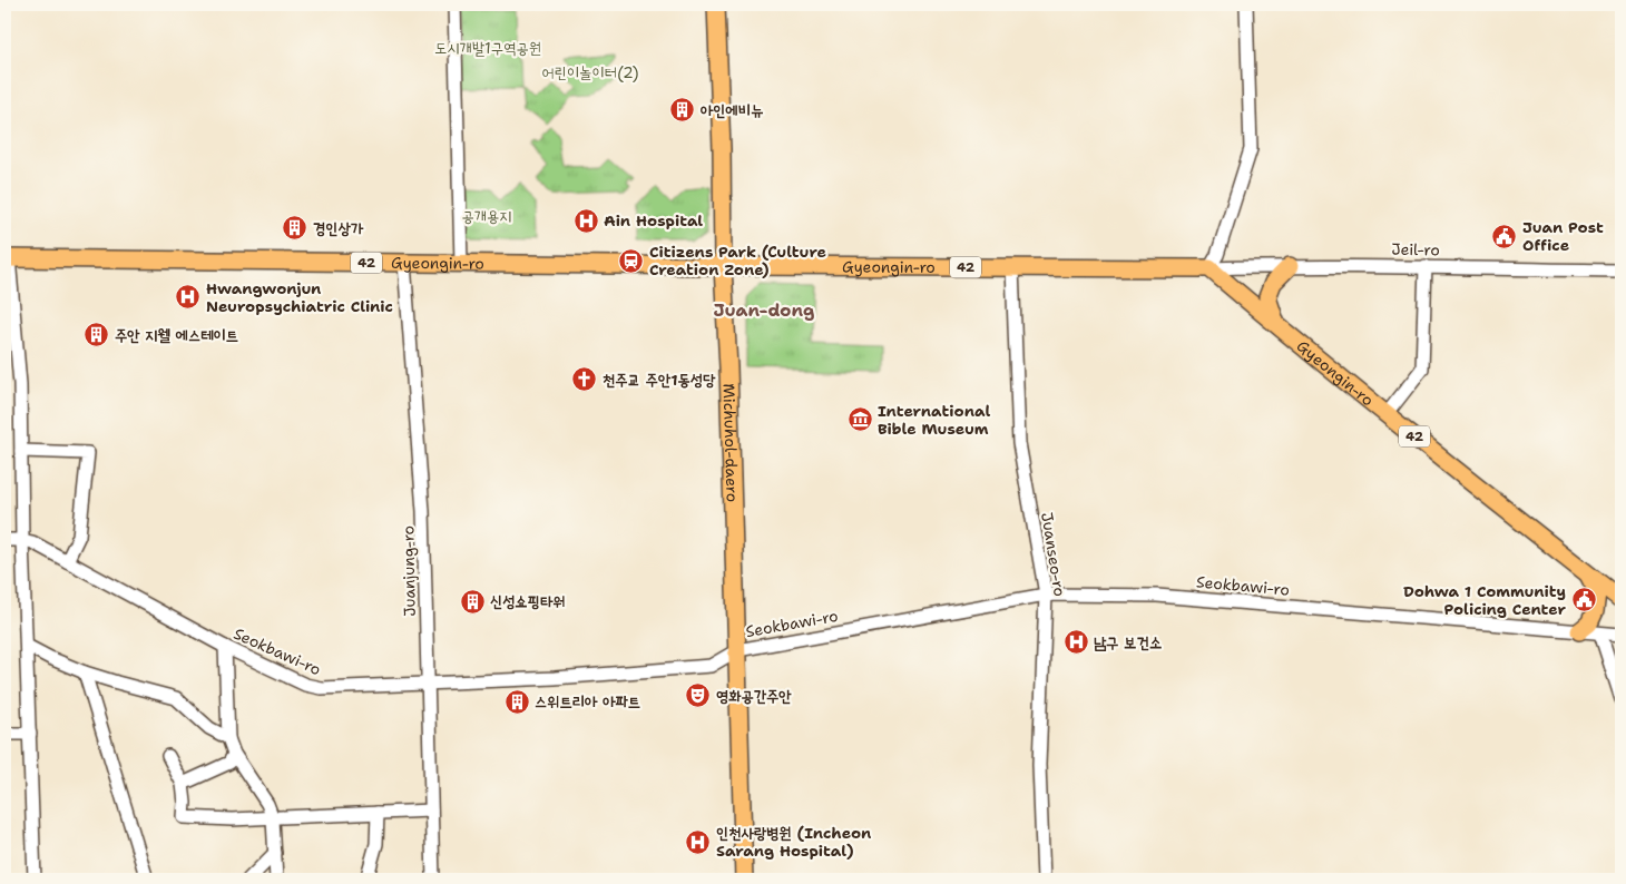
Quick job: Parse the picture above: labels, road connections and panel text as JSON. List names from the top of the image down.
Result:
{
  "streets": {
    "main road": ["42", "Gyeongin-ro", "Michuhol-daero"],
    "street": [
      "Jeil-ro",
      "Juanseo-ro",
      "Juanjung-ro",
      "Seokbawi-ro"
    ]
  },
  "crossings": [
    ["Jeil-ro", "Gyeongin-ro"],
    ["Gyeongin-ro", "Michuhol-daero"],
    ["Gyeongin-ro", "Juanseo-ro"],
    ["Gyeongin-ro", "Juanjung-ro"],
    ["Michuhol-daero", "Seokbawi-ro"],
    ["Juanseo-ro", "Seokbawi-ro"],
    ["Juanjung-ro", "Seokbawi-ro"]
  ],
  "districts": ["Juan-dong"],
  "parks": ["도시개발1구역공원", "어린이놀이터(2)", "공개용지"],
  "places": {
    "building": [
      "아인에비뉴",
      "경인상가",
      "주안 지웰 에스테이트",
      "신성쇼핑타워",
      "스위트리아 아파트"
    ],
    "hospital": [
      "Ain Hospital",
      "Hwangwonjun Neuropsychiatric Clinic",
      "남구 보건소",
      "인천사랑병원 (Incheon Sarang Hospital)"
    ],
    "public building": ["Juan Post Office", "Dohwa 1 Community Policing Center"],
    "station": ["Citizens Park (Culture Creation Zone)"],
    "church": ["천주교 주안1동성당"],
    "museum": ["International Bible Museum"],
    "theatre": ["영화공간주안"]
  }
}
